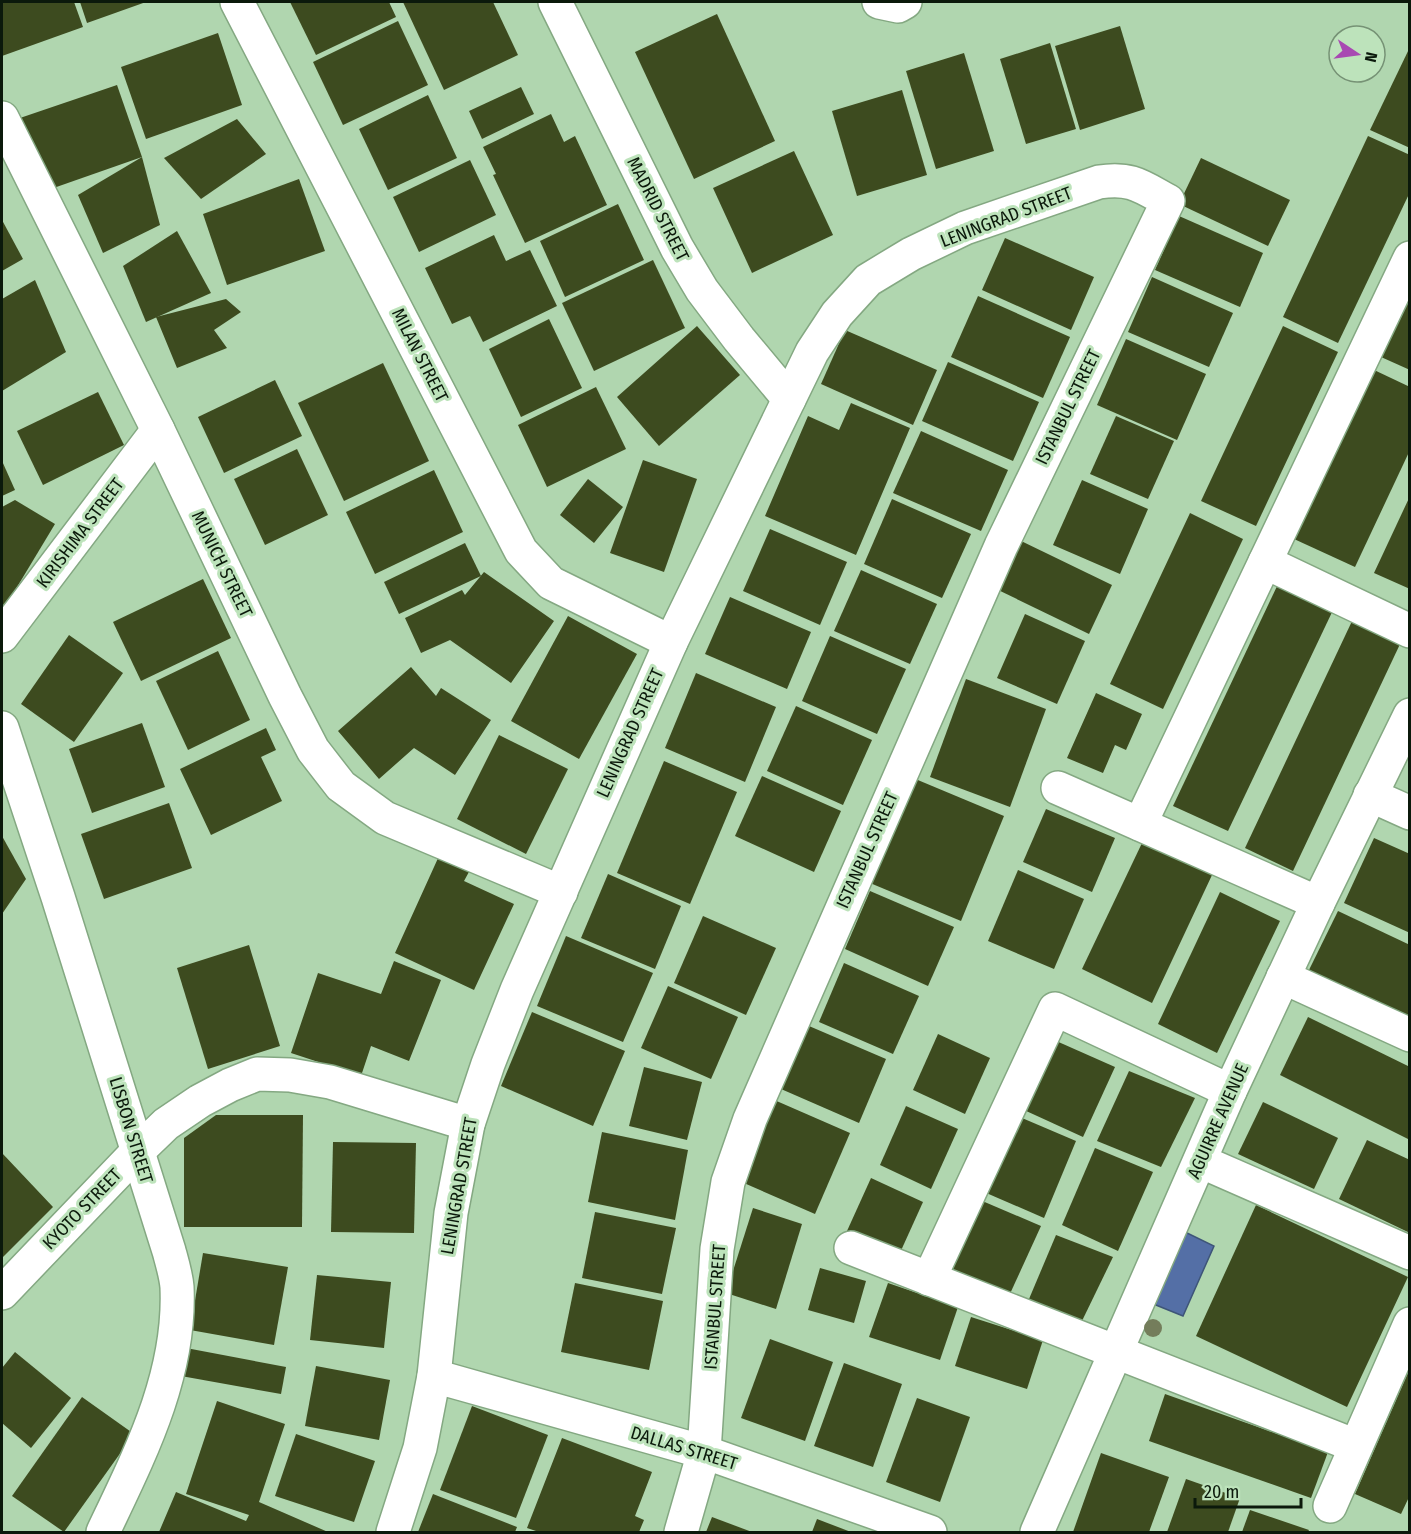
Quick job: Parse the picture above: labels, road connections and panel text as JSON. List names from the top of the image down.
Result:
{
  "streets": {
    "street": [
      "MADRID STREET",
      "LENINGRAD STREET",
      "MILAN STREET",
      "ISTANBUL STREET",
      "KIRISHIMA STREET",
      "MUNICH STREET",
      "AGUIRRE AVENUE",
      "LISBON STREET",
      "KYOTO STREET",
      "DALLAS STREET"
    ]
  },
  "crossings": [
    ["MADRID STREET", "LENINGRAD STREET"],
    ["LENINGRAD STREET", "MILAN STREET"],
    ["LENINGRAD STREET", "ISTANBUL STREET"],
    ["LENINGRAD STREET", "MUNICH STREET"],
    ["LENINGRAD STREET", "KYOTO STREET"],
    ["LENINGRAD STREET", "DALLAS STREET"],
    ["ISTANBUL STREET", "DALLAS STREET"],
    ["KIRISHIMA STREET", "MUNICH STREET"],
    ["LISBON STREET", "KYOTO STREET"]
  ],
  "scale_bar": "20 m",
  "north": "right"
}
